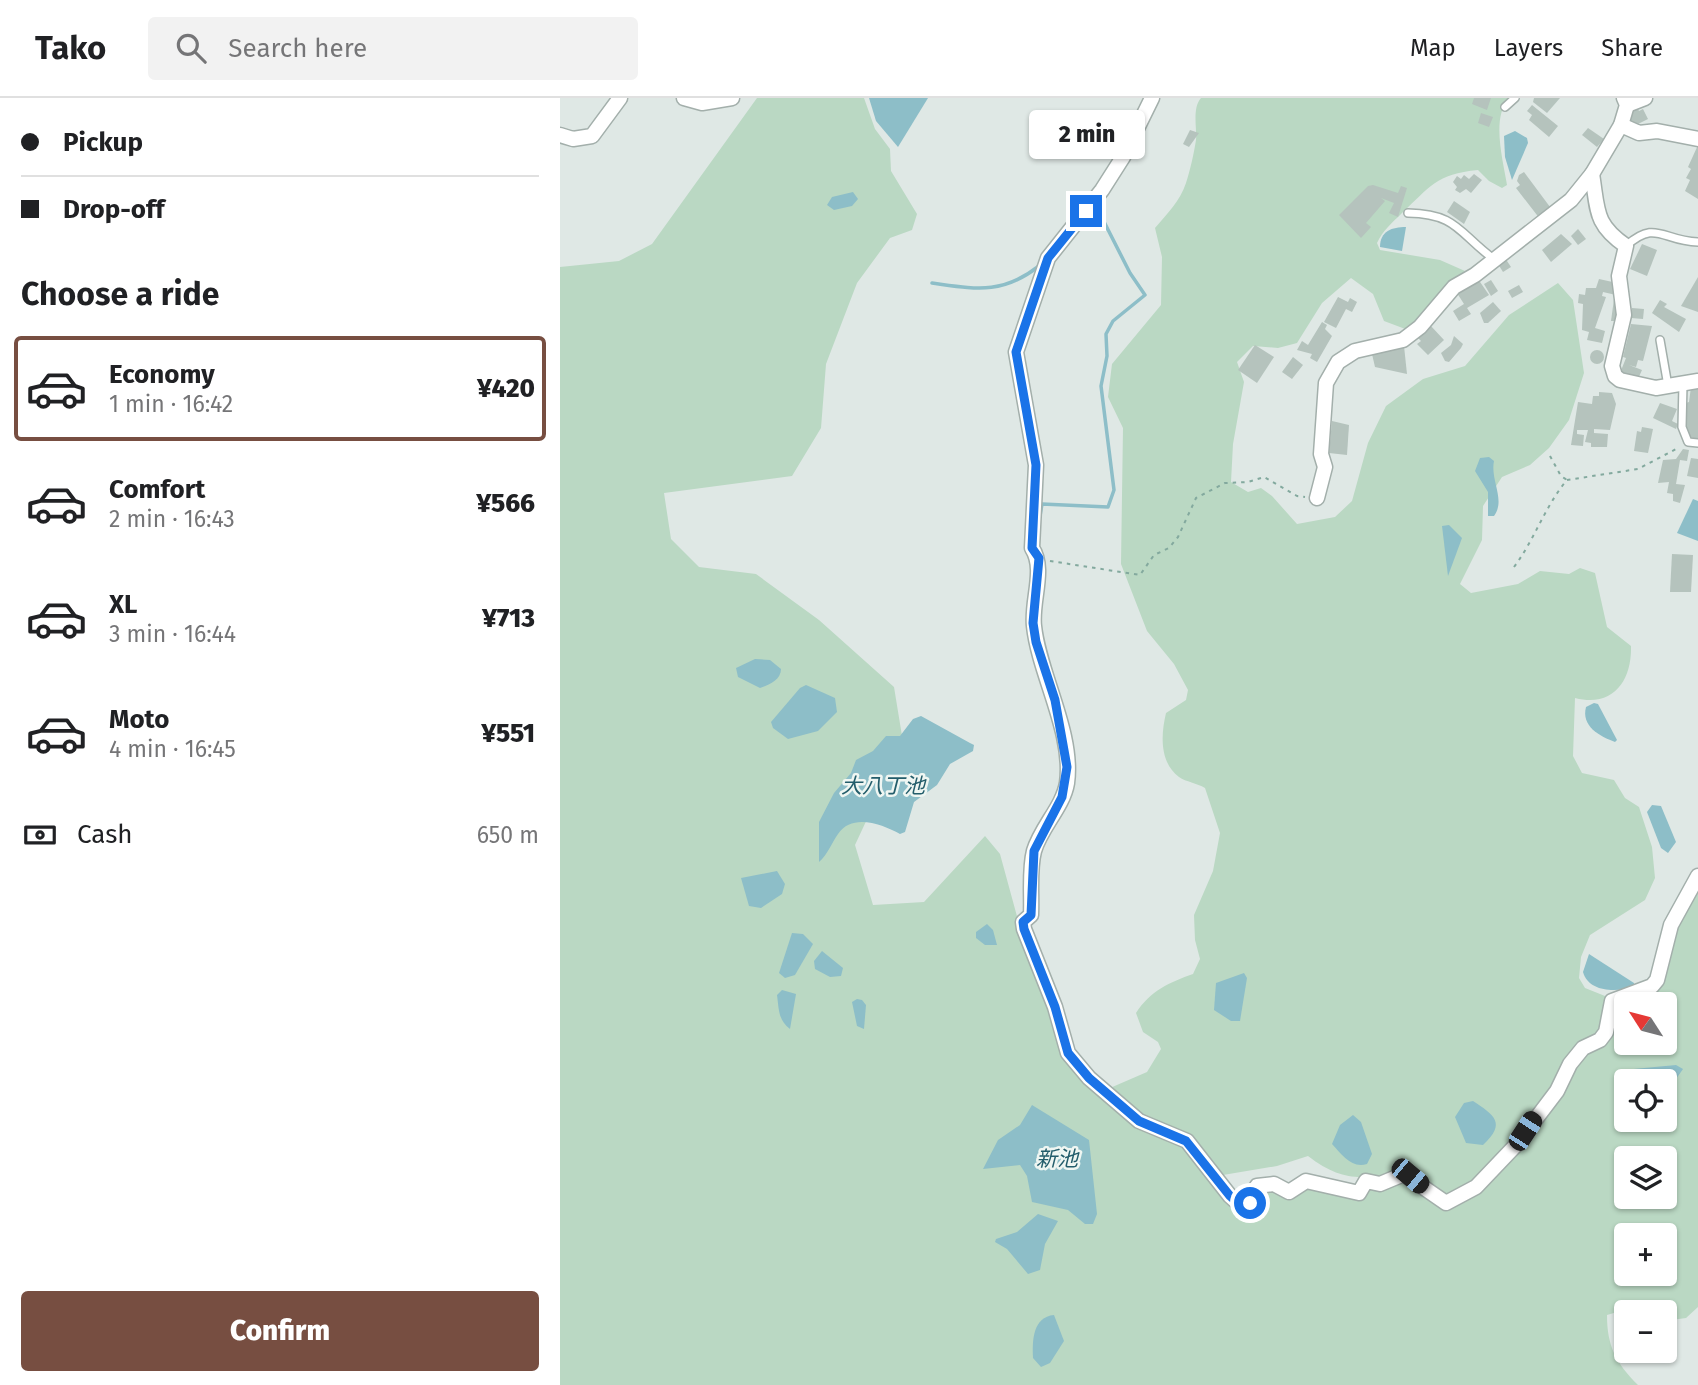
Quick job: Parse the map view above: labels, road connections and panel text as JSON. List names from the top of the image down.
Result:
{
  "water": ["大八丁池", "新池"],
  "north": "top left",
  "page": {
    "header": "Tako",
    "search": "Search here",
    "nav": ["Map", "Layers", "Share"],
    "banner": ["Pickup", "Drop-off"],
    "bubble": "2 min",
    "heading": "Choose a ride",
    "list": [
      {
        "name": "Economy",
        "note": "1 min · 16:42",
        "value": "¥420"
      },
      {
        "name": "Comfort",
        "note": "2 min · 16:43",
        "value": "¥566"
      },
      {
        "name": "XL",
        "note": "3 min · 16:44",
        "value": "¥713"
      },
      {
        "name": "Moto",
        "note": "4 min · 16:45",
        "value": "¥551"
      }
    ],
    "pay": ["Cash", "650 m"],
    "map_buttons": ["+", "−"],
    "buttons": "Confirm"
  }
}
